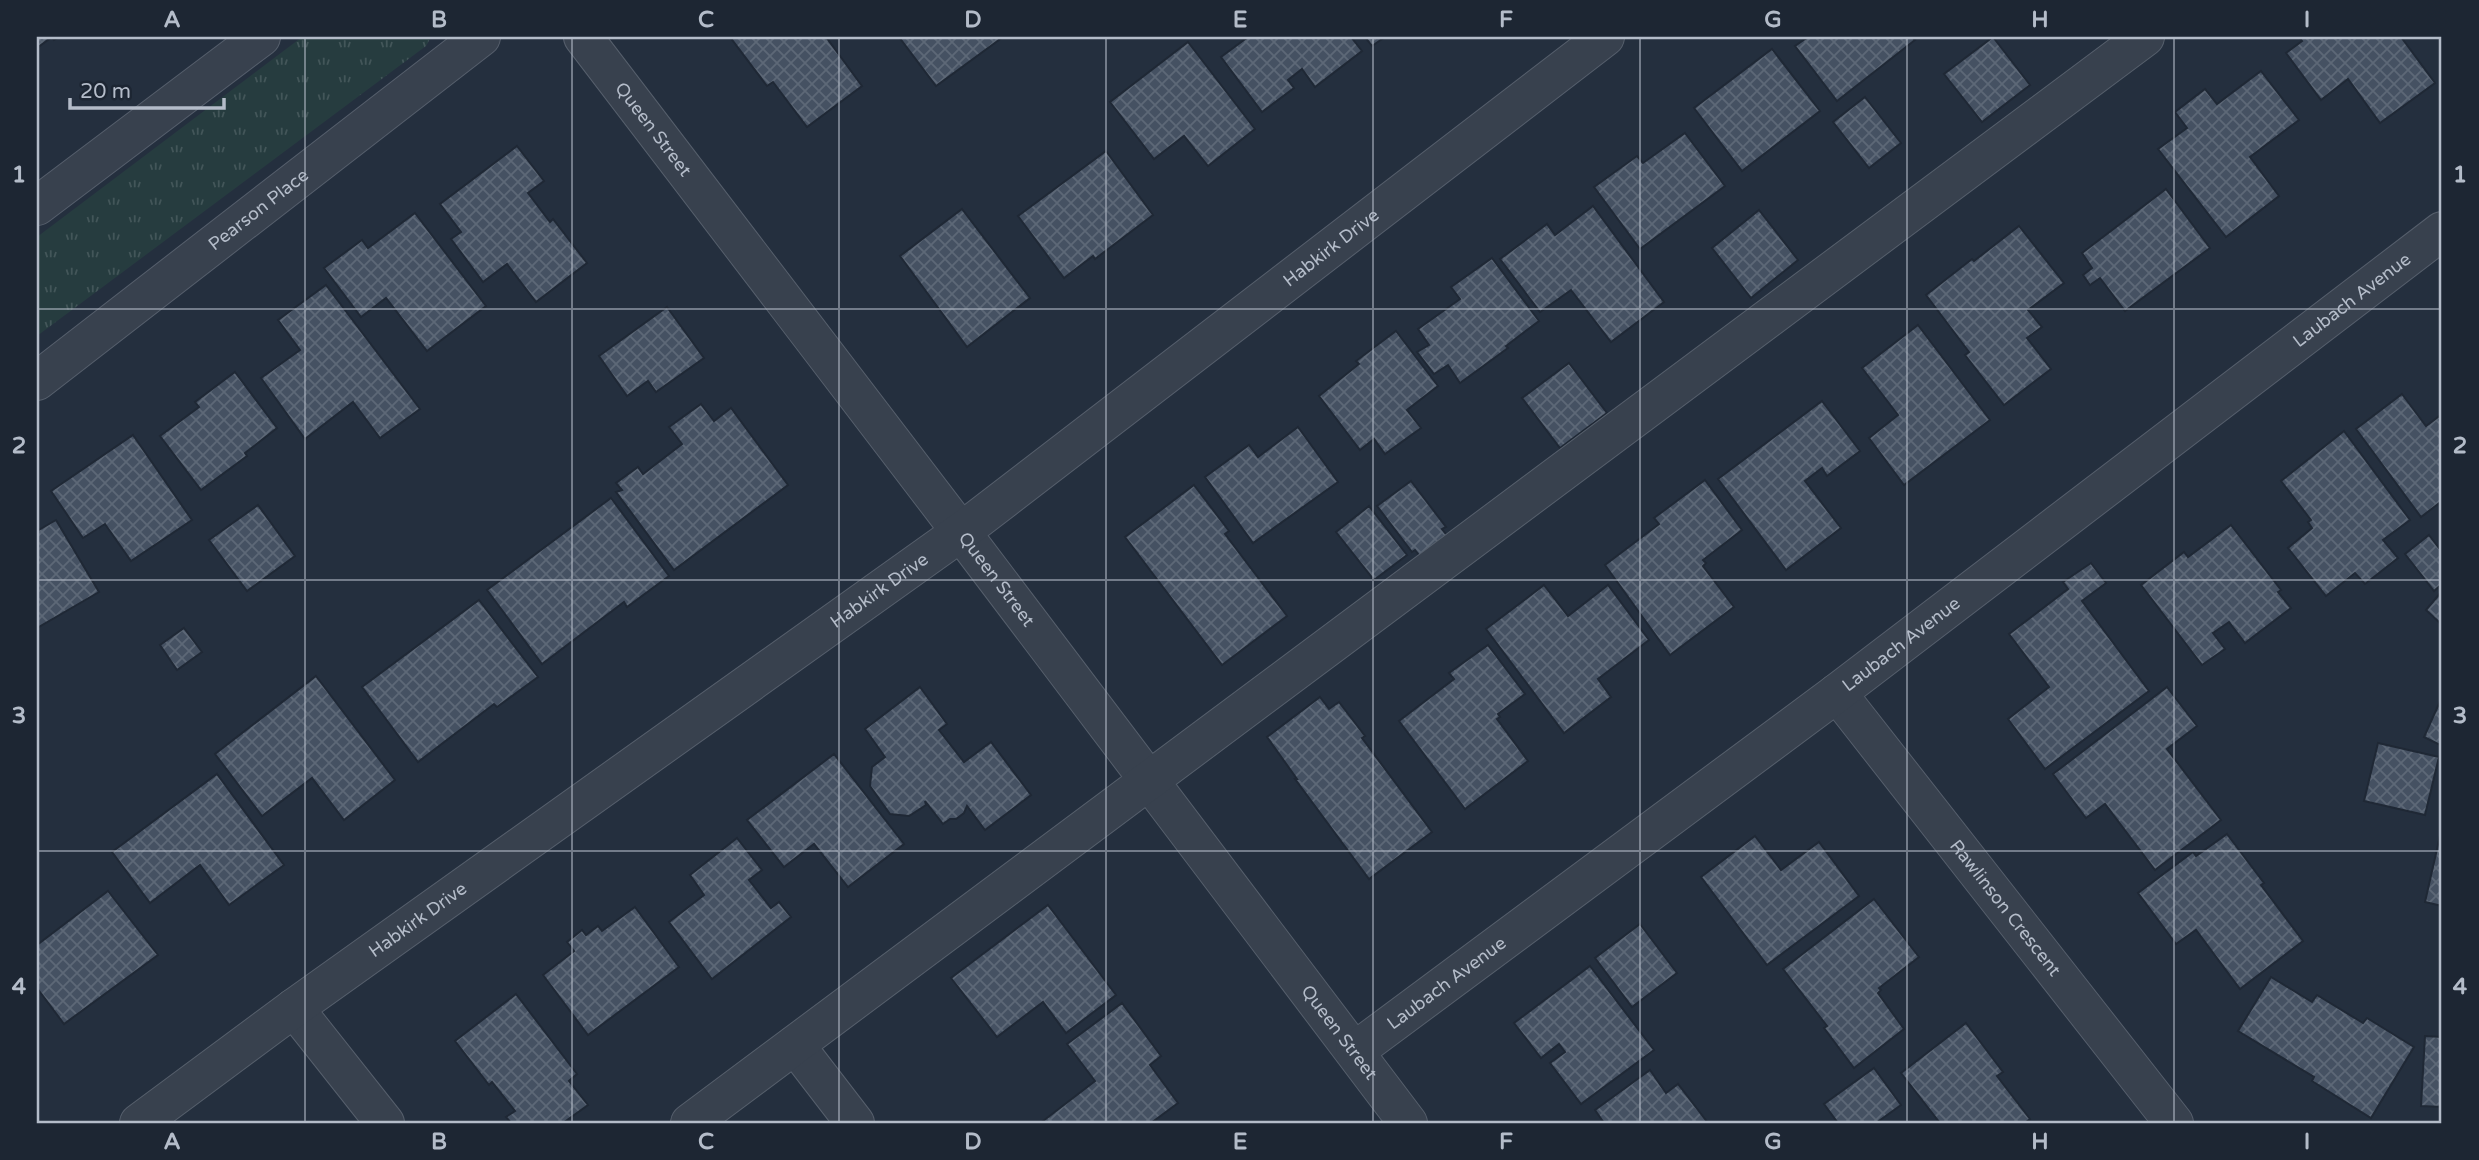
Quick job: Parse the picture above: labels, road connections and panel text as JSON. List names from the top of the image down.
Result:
{
  "streets": {
    "street": [
      "Queen Street",
      "Pearson Place",
      "Habkirk Drive",
      "Laubach Avenue",
      "Rawlinson Crescent"
    ]
  },
  "crossings": [
    ["Queen Street", "Habkirk Drive"],
    ["Queen Street", "Laubach Avenue"],
    ["Laubach Avenue", "Rawlinson Crescent"]
  ],
  "scale_bar": "20 m",
  "grid": {
    "columns": [
      "A",
      "B",
      "C",
      "D",
      "E",
      "F",
      "G",
      "H",
      "I"
    ],
    "rows": [
      "1",
      "2",
      "3",
      "4"
    ]
  }
}
